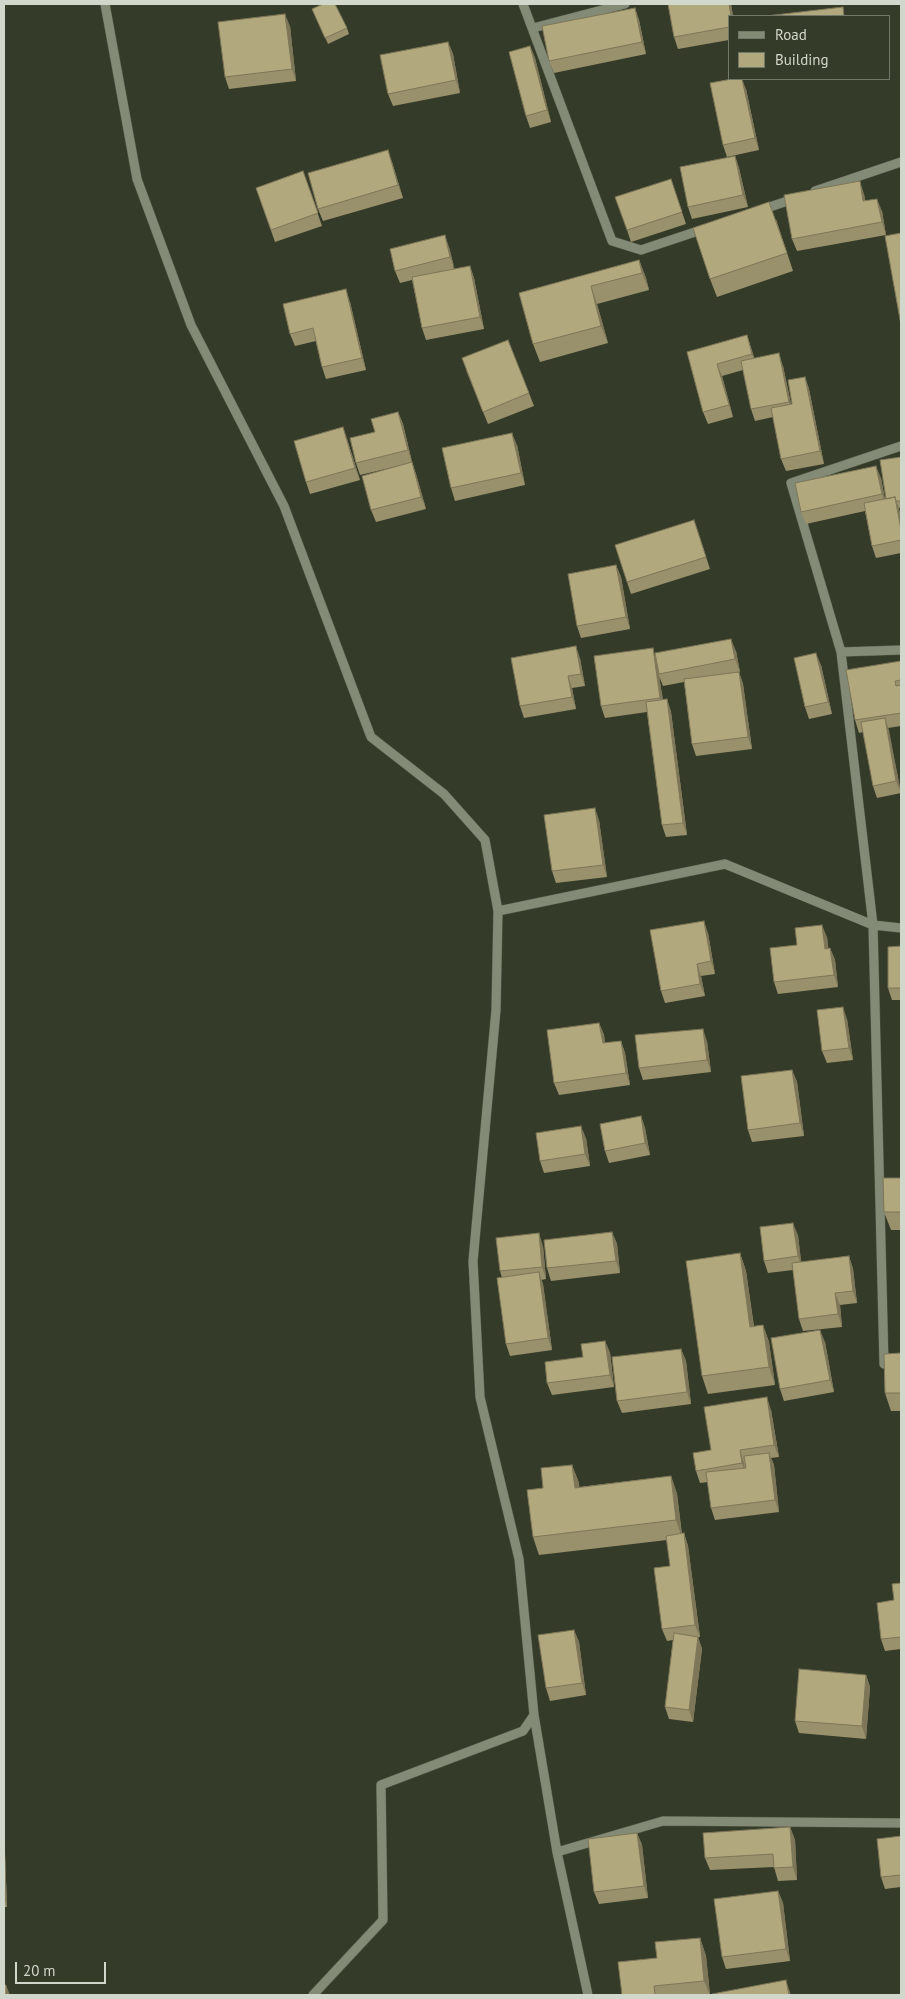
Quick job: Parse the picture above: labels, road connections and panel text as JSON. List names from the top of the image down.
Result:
{
  "legend": ["Road", "Building"],
  "scale_bar": "20 m"
}
